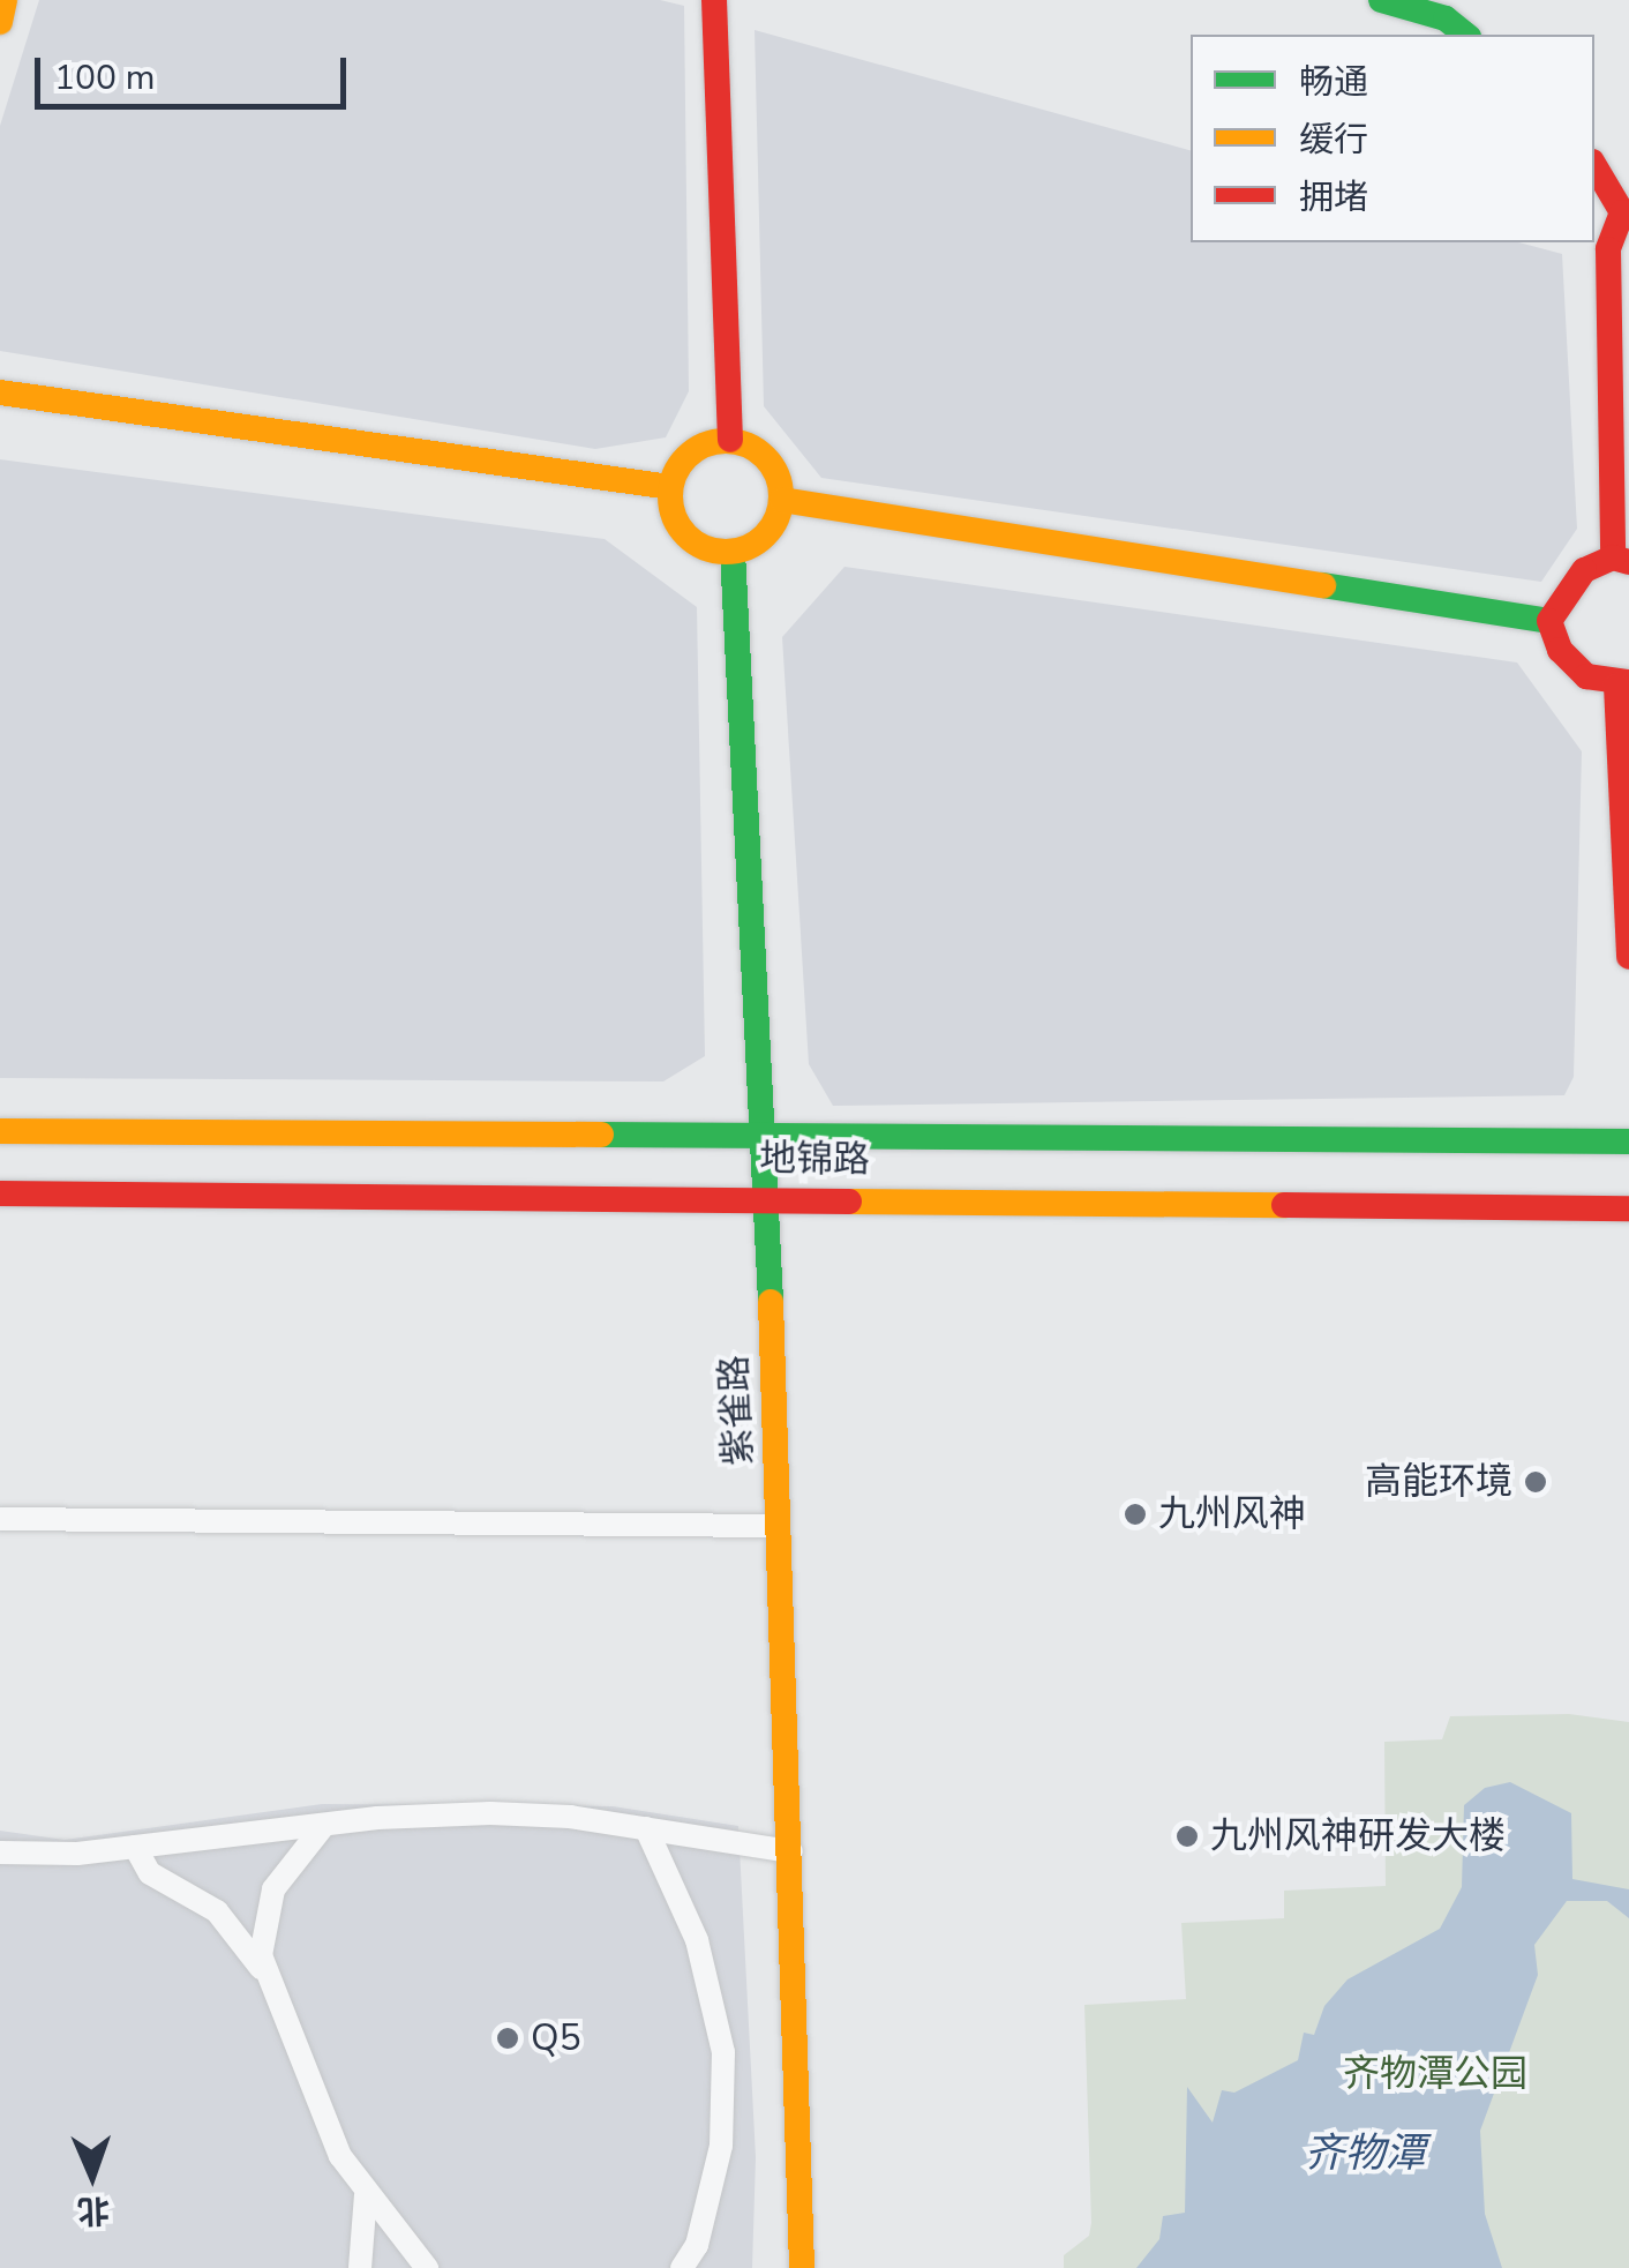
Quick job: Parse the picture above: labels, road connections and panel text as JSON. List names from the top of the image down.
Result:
{
  "streets": {
    "street": ["地锦路", "紫雀路"]
  },
  "crossings": [
    ["地锦路", "紫雀路"]
  ],
  "water": ["齐物潭"],
  "parks": ["齐物潭公园"],
  "places": [
    "高能环境",
    "九州风神",
    "九州风神研发大楼",
    "Q5"
  ],
  "legend": ["畅通", "缓行", "拥堵"],
  "scale_bar": "100 m",
  "north": "bottom"
}
